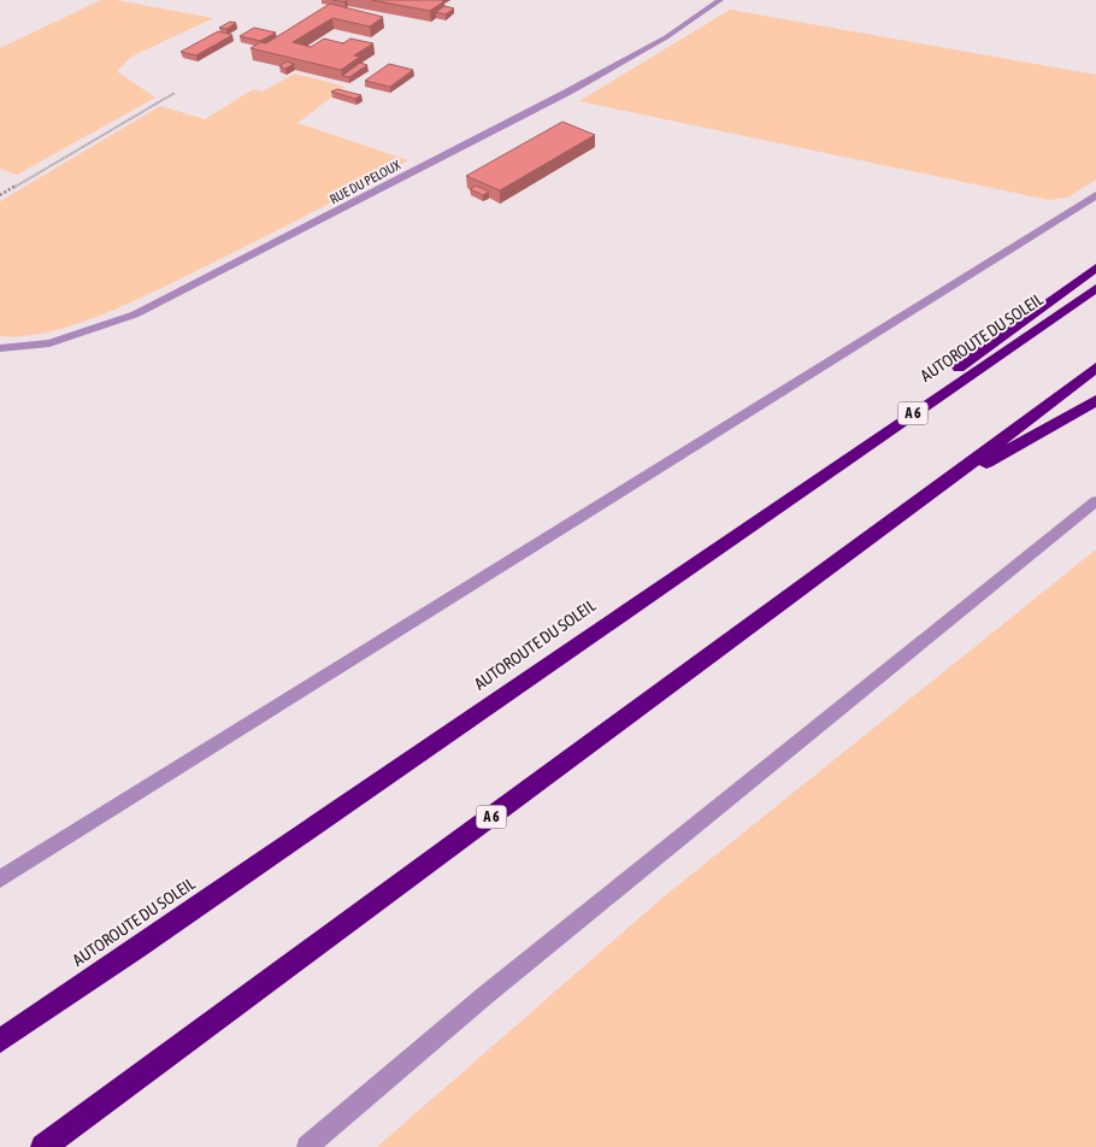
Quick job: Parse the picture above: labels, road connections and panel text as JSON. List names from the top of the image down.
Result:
{
  "streets": {
    "highway": ["AUTOROUTE DU SOLEIL", "A 6"],
    "street": ["RUE DU PELOUX"]
  }
}
